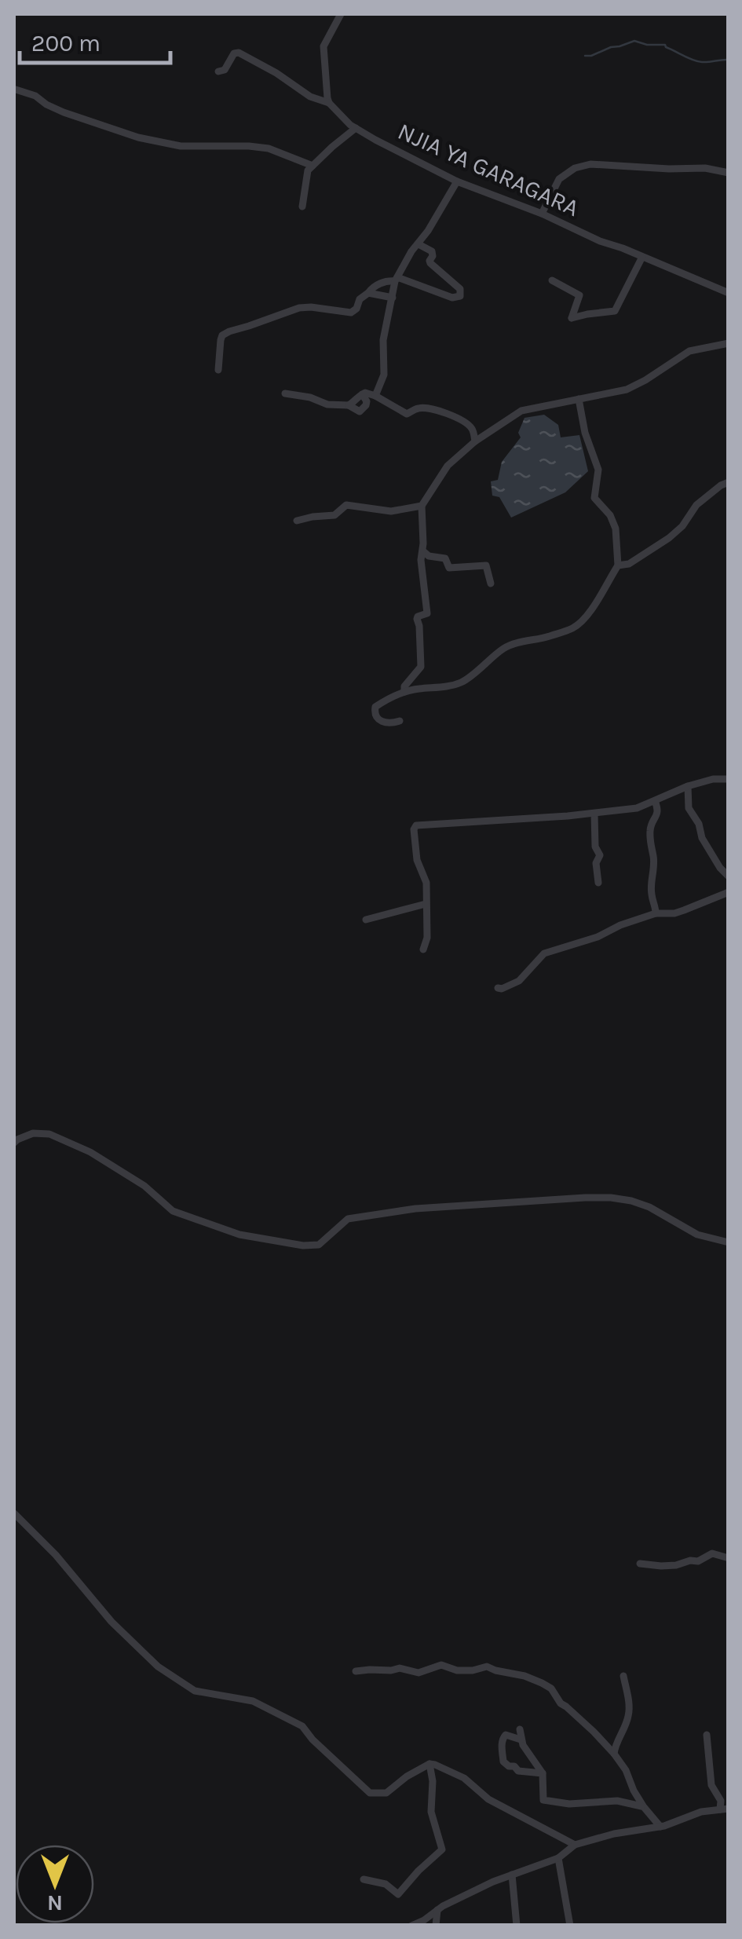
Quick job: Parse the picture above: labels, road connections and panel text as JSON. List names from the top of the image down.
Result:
{
  "streets": {
    "street": ["NJIA YA GARAGARA"]
  },
  "scale_bar": "200 m",
  "north": "bottom"
}
